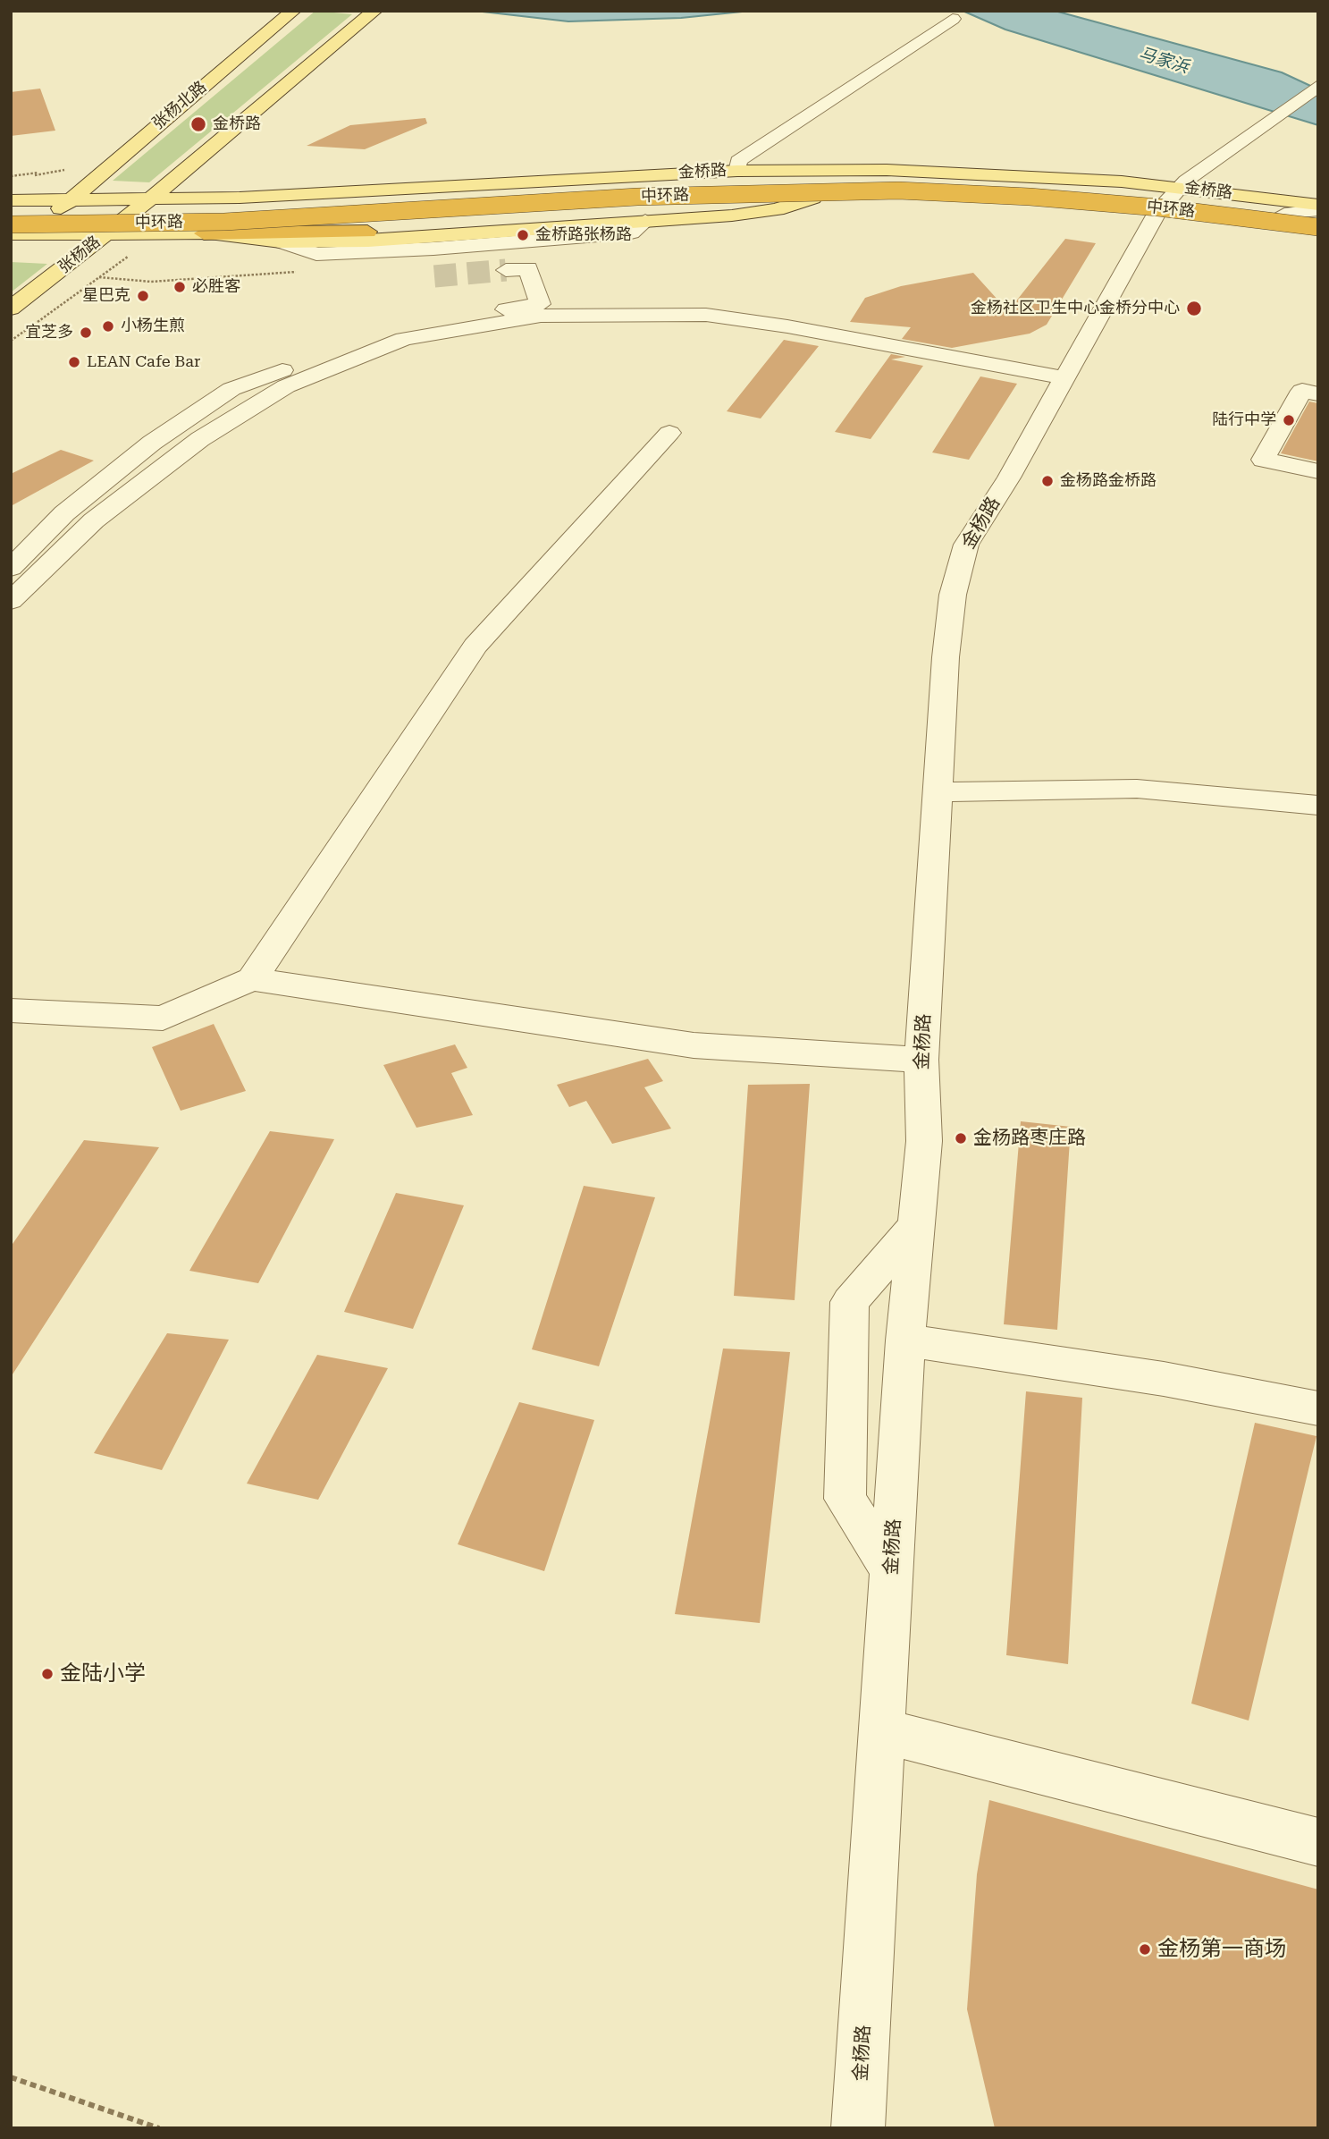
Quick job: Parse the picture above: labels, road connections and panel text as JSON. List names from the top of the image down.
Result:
{
  "streets": {
    "highway": ["中环路"],
    "main road": ["张杨北路", "金桥路", "张杨路"],
    "street": ["金杨路"]
  },
  "crossings": [
    ["张杨北路", "金桥路"],
    ["金桥路", "张杨路"],
    ["金桥路", "金杨路"]
  ],
  "water": ["马家浜"],
  "places": [
    "金桥路",
    "金桥路张杨路",
    "必胜客",
    "星巴克",
    "金杨社区卫生中心金桥分中心",
    "小杨生煎",
    "宜芝多",
    "LEAN Cafe Bar",
    "陆行中学",
    "金杨路金桥路",
    "金杨路枣庄路",
    "金陆小学",
    "金杨第一商场"
  ]
}
